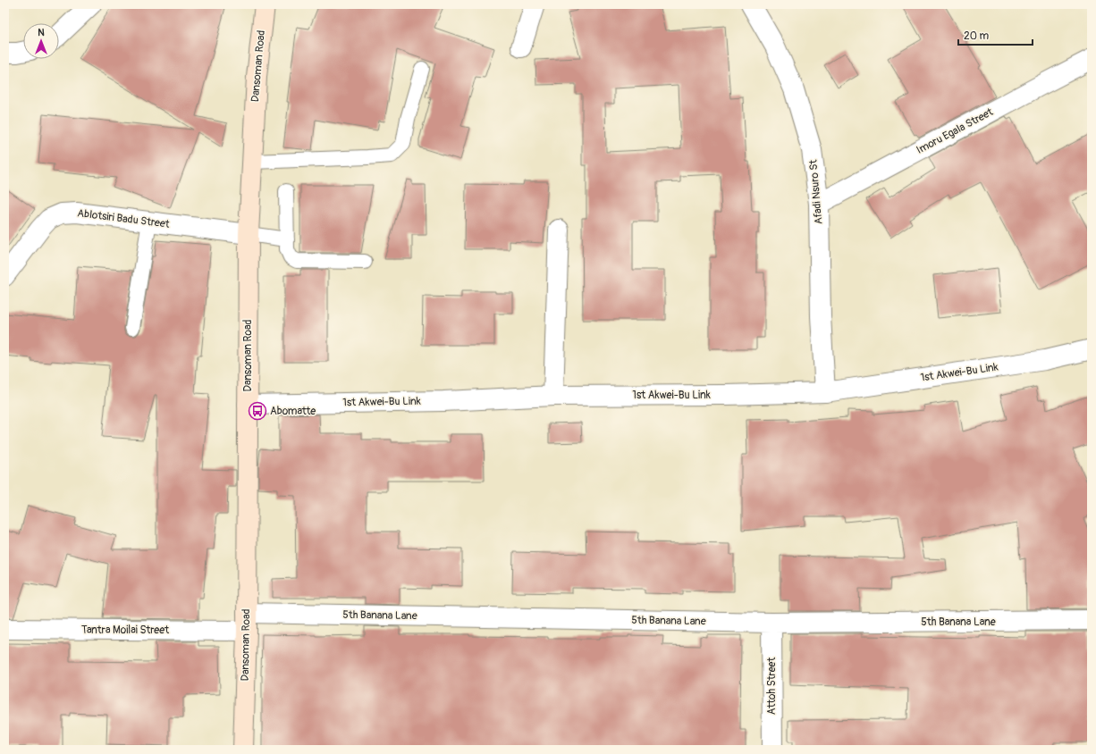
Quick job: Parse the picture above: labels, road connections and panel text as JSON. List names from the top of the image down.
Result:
{
  "streets": {
    "main road": ["Dansoman Road"],
    "street": [
      "Imoru Egala Street",
      "Afadi Nsuro St",
      "Ablotsiri Badu Street",
      "1st Akwei-Bu Link",
      "5th Banana Lane",
      "Tantra Moilai Street",
      "Attoh Street"
    ]
  },
  "crossings": [
    ["Dansoman Road", "Ablotsiri Badu Street"],
    ["Dansoman Road", "1st Akwei-Bu Link"],
    ["Dansoman Road", "5th Banana Lane"],
    ["Dansoman Road", "Tantra Moilai Street"],
    ["Imoru Egala Street", "Afadi Nsuro St"],
    ["Afadi Nsuro St", "1st Akwei-Bu Link"],
    ["5th Banana Lane", "Tantra Moilai Street"],
    ["5th Banana Lane", "Attoh Street"]
  ],
  "places": {
    "bus stop": ["Abomatte"]
  },
  "scale_bar": "20 m",
  "north": "top"
}
